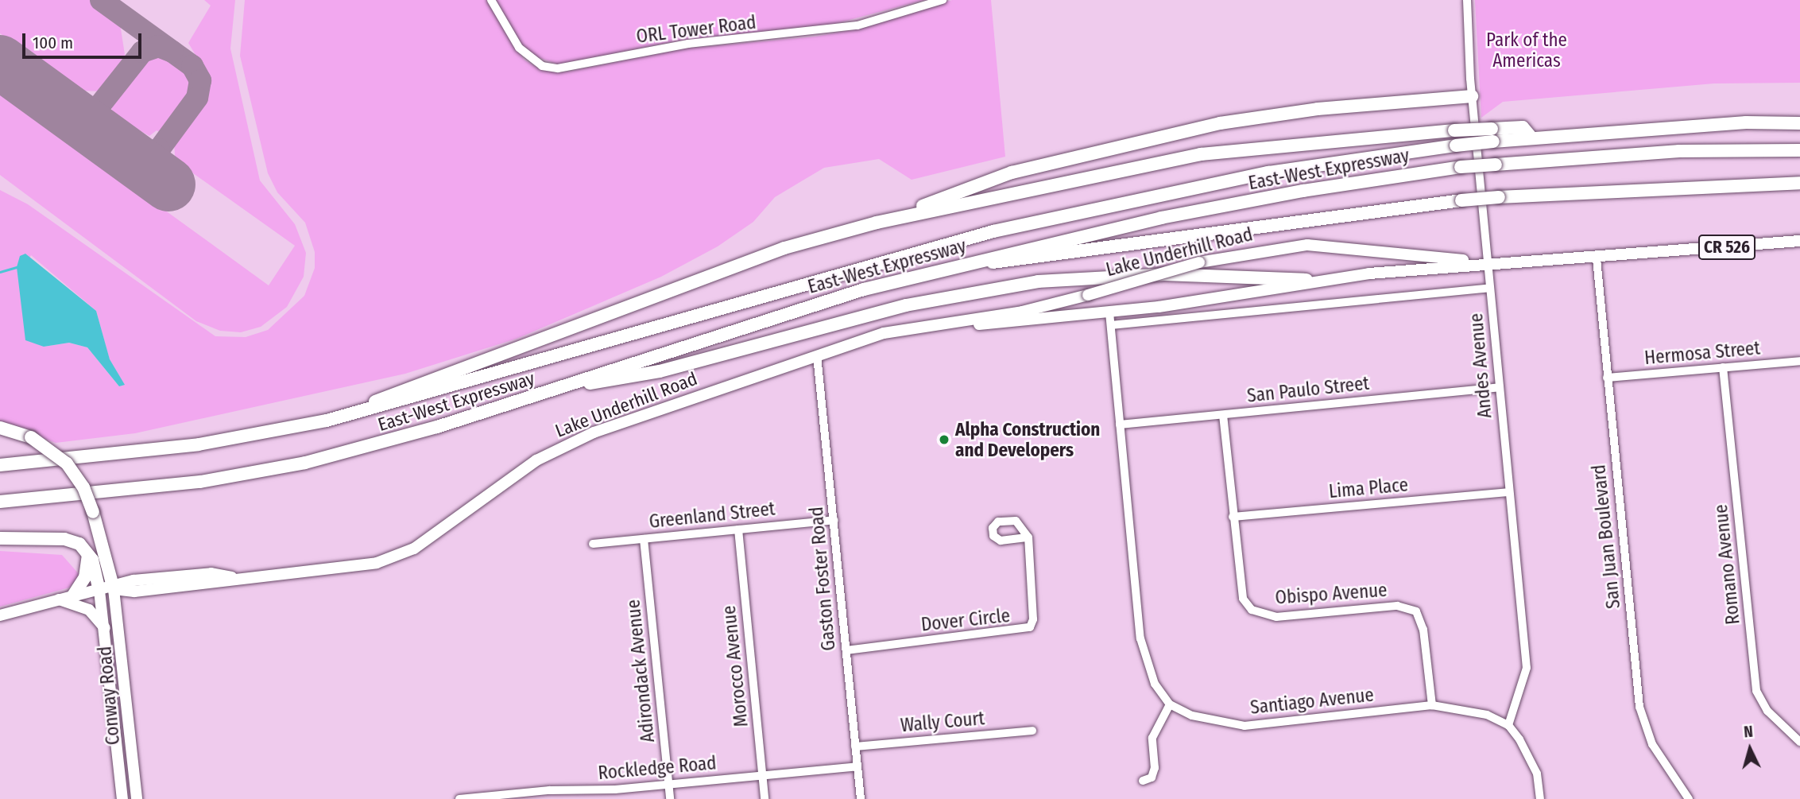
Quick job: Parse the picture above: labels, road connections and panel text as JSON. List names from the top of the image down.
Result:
{
  "streets": {
    "highway": ["East-West Expressway"],
    "main road": ["CR 526", "Lake Underhill Road", "Conway Road"],
    "street": [
      "ORL Tower Road",
      "Hermosa Street",
      "Andes Avenue",
      "San Paulo Street",
      "Lima Place",
      "Greenland Street",
      "San Juan Boulevard",
      "Romano Avenue",
      "Gaston Foster Road",
      "Obispo Avenue",
      "Dover Circle",
      "Morocco Avenue",
      "Adirondack Avenue",
      "Santiago Avenue",
      "Wally Court",
      "Rockledge Road"
    ]
  },
  "crossings": [
    ["Lake Underhill Road", "Andes Avenue"],
    ["Lake Underhill Road", "San Juan Boulevard"],
    ["Lake Underhill Road", "Gaston Foster Road"],
    ["Lake Underhill Road", "Conway Road"],
    ["Hermosa Street", "San Juan Boulevard"],
    ["Hermosa Street", "Romano Avenue"],
    ["Andes Avenue", "San Paulo Street"],
    ["Andes Avenue", "Lima Place"],
    ["Andes Avenue", "Santiago Avenue"],
    ["San Paulo Street", "Obispo Avenue"],
    ["Lima Place", "Obispo Avenue"],
    ["Greenland Street", "Gaston Foster Road"],
    ["Greenland Street", "Morocco Avenue"],
    ["Greenland Street", "Adirondack Avenue"],
    ["Gaston Foster Road", "Dover Circle"],
    ["Gaston Foster Road", "Wally Court"],
    ["Gaston Foster Road", "Rockledge Road"],
    ["Obispo Avenue", "Santiago Avenue"],
    ["Morocco Avenue", "Rockledge Road"],
    ["Adirondack Avenue", "Rockledge Road"]
  ],
  "parks": ["Park of the Americas"],
  "places": ["Alpha Construction and Developers"],
  "scale_bar": "100 m",
  "north": "top"
}
